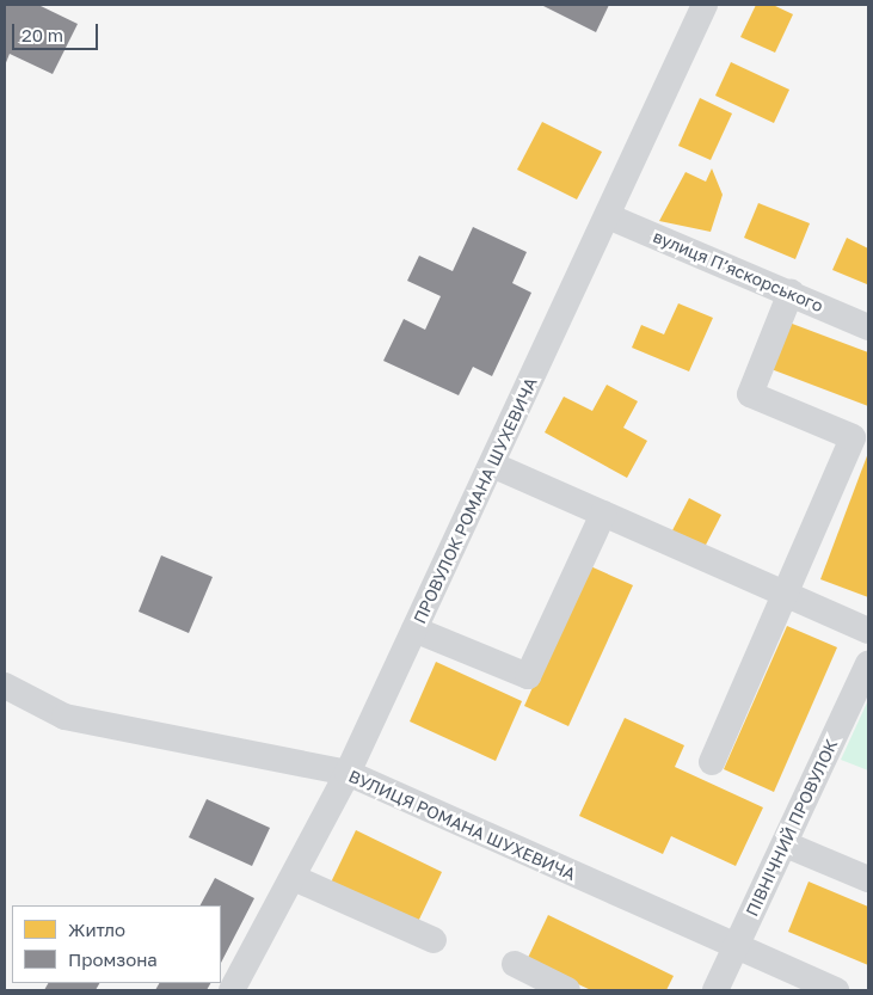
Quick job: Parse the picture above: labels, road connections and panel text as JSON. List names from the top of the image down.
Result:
{
  "streets": {
    "street": [
      "вулиця Пʼяскорського",
      "ПРОВУЛОК РОМАНА ШУХЕВИЧА",
      "ВУЛИЦЯ РОМАНА ШУХЕВИЧА",
      "ПІВНІЧНИЙ ПРОВУЛОК"
    ]
  },
  "crossings": [
    ["вулиця Пʼяскорського", "ПРОВУЛОК РОМАНА ШУХЕВИЧА"],
    ["ПРОВУЛОК РОМАНА ШУХЕВИЧА", "ВУЛИЦЯ РОМАНА ШУХЕВИЧА"],
    ["ВУЛИЦЯ РОМАНА ШУХЕВИЧА", "ПІВНІЧНИЙ ПРОВУЛОК"]
  ],
  "legend": ["Житло", "Промзона"],
  "scale_bar": "20 m"
}
